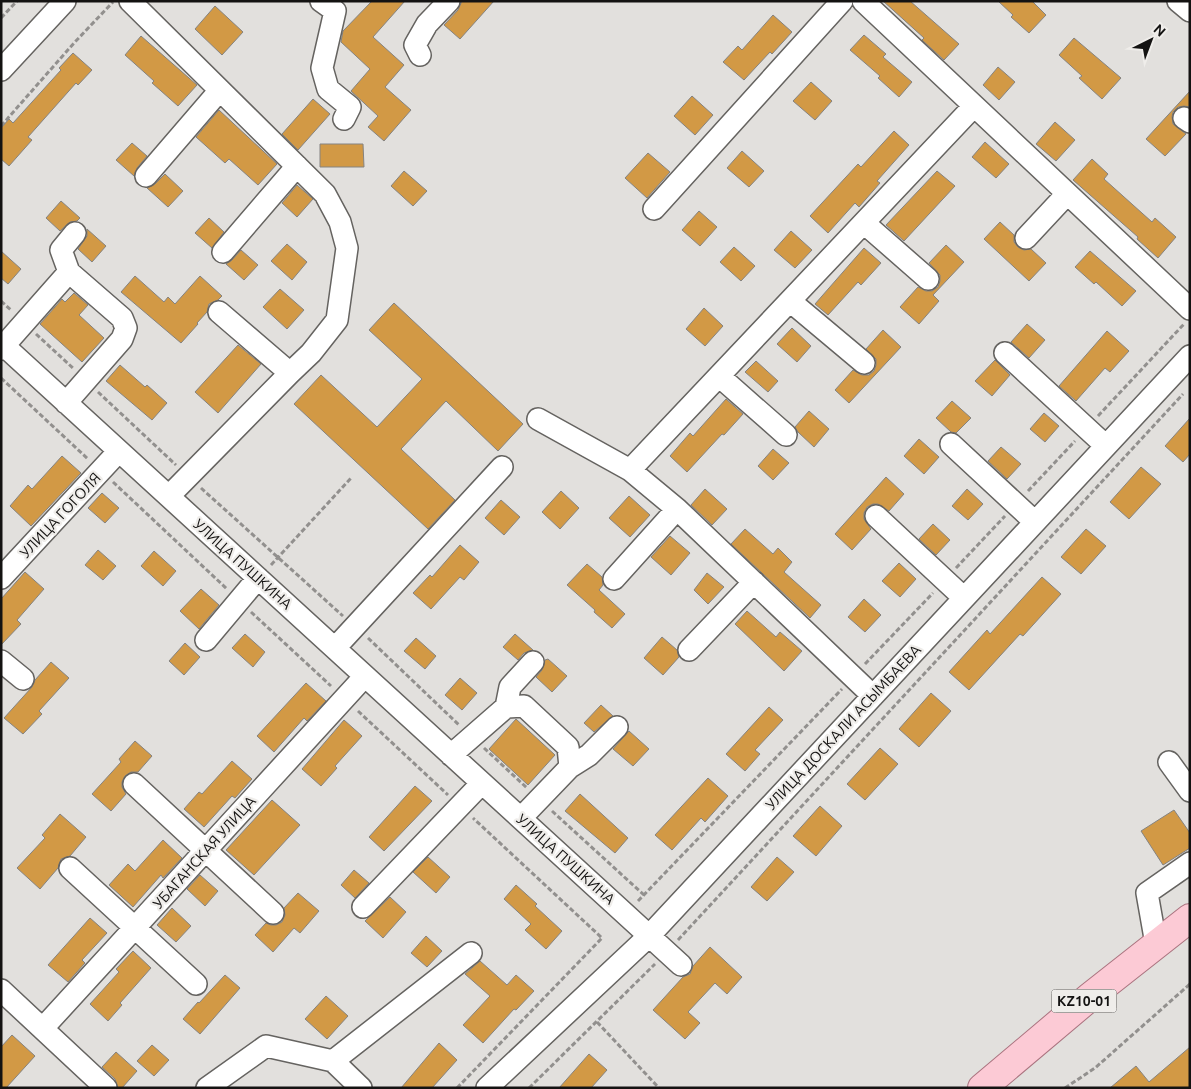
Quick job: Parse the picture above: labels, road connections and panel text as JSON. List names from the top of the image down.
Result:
{
  "streets": {
    "main road": ["KZ10-01"],
    "street": [
      "УЛИЦА ГОГОЛЯ",
      "УЛИЦА ПУШКИНА",
      "УЛИЦА ДОСКАЛИ АСЫМБАЕВА",
      "УБАГАНСКАЯ УЛИЦА"
    ]
  },
  "crossings": [
    ["УЛИЦА ГОГОЛЯ", "УЛИЦА ПУШКИНА"],
    ["УЛИЦА ПУШКИНА", "УЛИЦА ДОСКАЛИ АСЫМБАЕВА"],
    ["УЛИЦА ПУШКИНА", "УБАГАНСКАЯ УЛИЦА"]
  ],
  "north": "top right"
}
